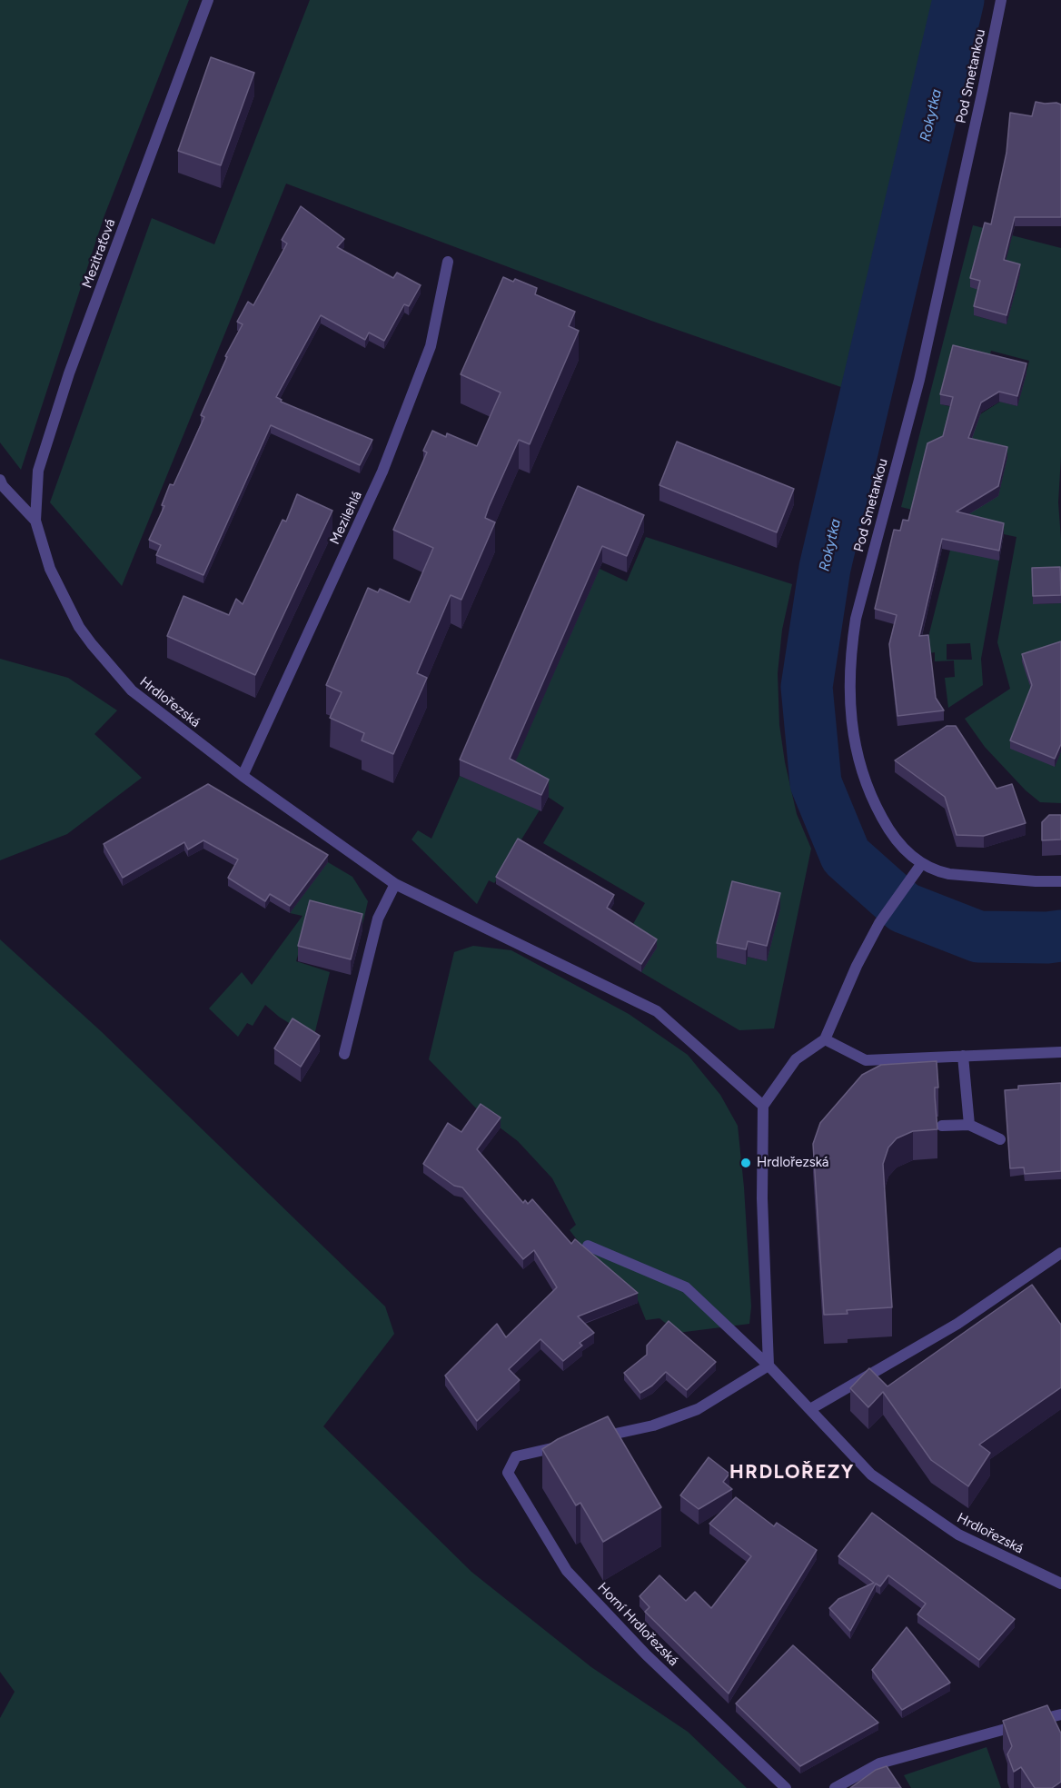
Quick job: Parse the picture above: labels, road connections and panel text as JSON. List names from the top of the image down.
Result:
{
  "streets": {
    "street": [
      "Pod Smetankou",
      "Mezitraťová",
      "Mezilehlá",
      "Hrdlořezská",
      "Horní Hrdlořezská"
    ]
  },
  "crossings": [
    ["Mezitraťová", "Hrdlořezská"],
    ["Mezilehlá", "Hrdlořezská"]
  ],
  "districts": ["HRDLOŘEZY"],
  "water": ["Rokytka"],
  "places": ["Hrdlořezská"]
}
